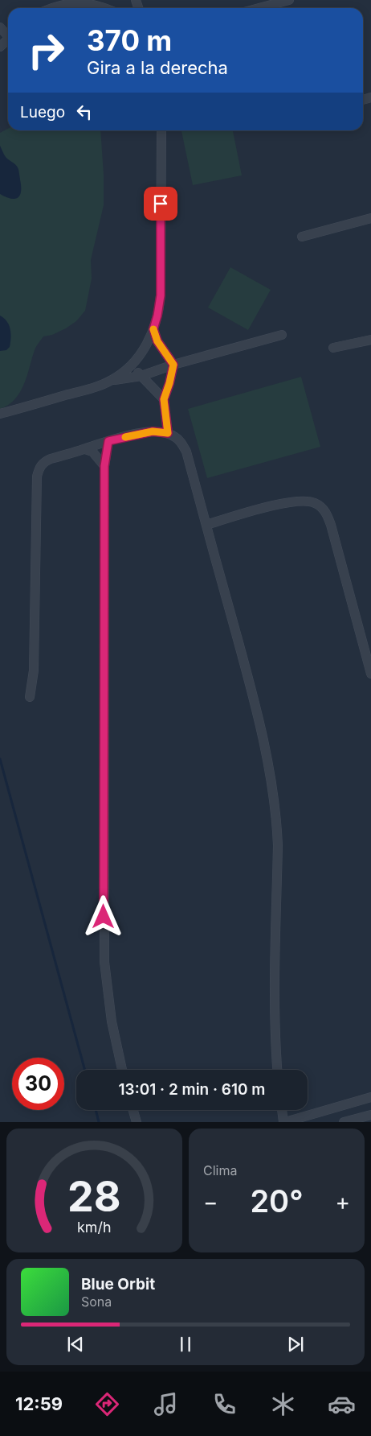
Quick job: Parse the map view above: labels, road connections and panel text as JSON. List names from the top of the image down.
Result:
{
  "page": {
    "turn": ["370 m", "Gira a la derecha"],
    "then": "Luego",
    "limit": "30",
    "trip": "13:01 · 2 min · 610 m",
    "tile": "Clima",
    "heat": ["−", "20°", "+"],
    "song": ["Blue Orbit", "Sona"],
    "tabs": "12:59",
    "gauge": ["28", "km/h"]
  }
}
